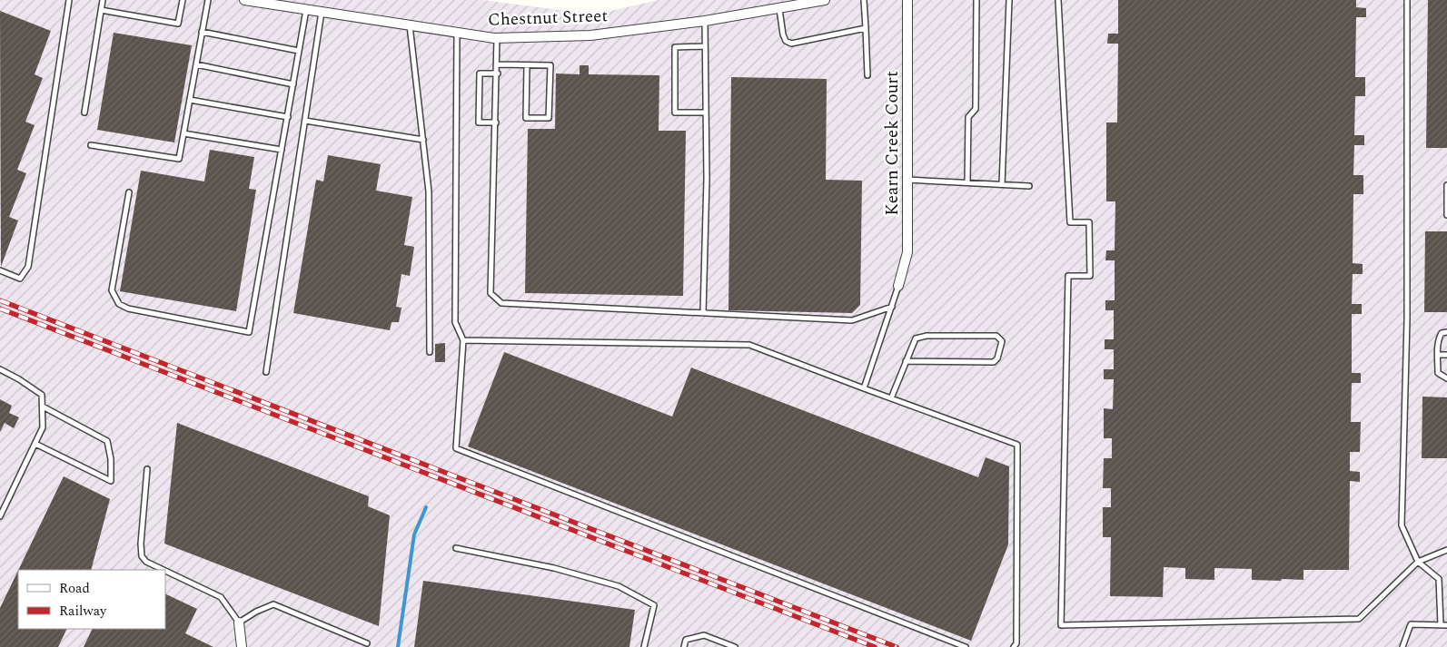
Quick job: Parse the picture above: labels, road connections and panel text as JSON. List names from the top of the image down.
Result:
{
  "streets": {
    "street": ["Chestnut Street", "Kearn Creek Court"]
  },
  "legend": ["Road", "Railway"]
}
